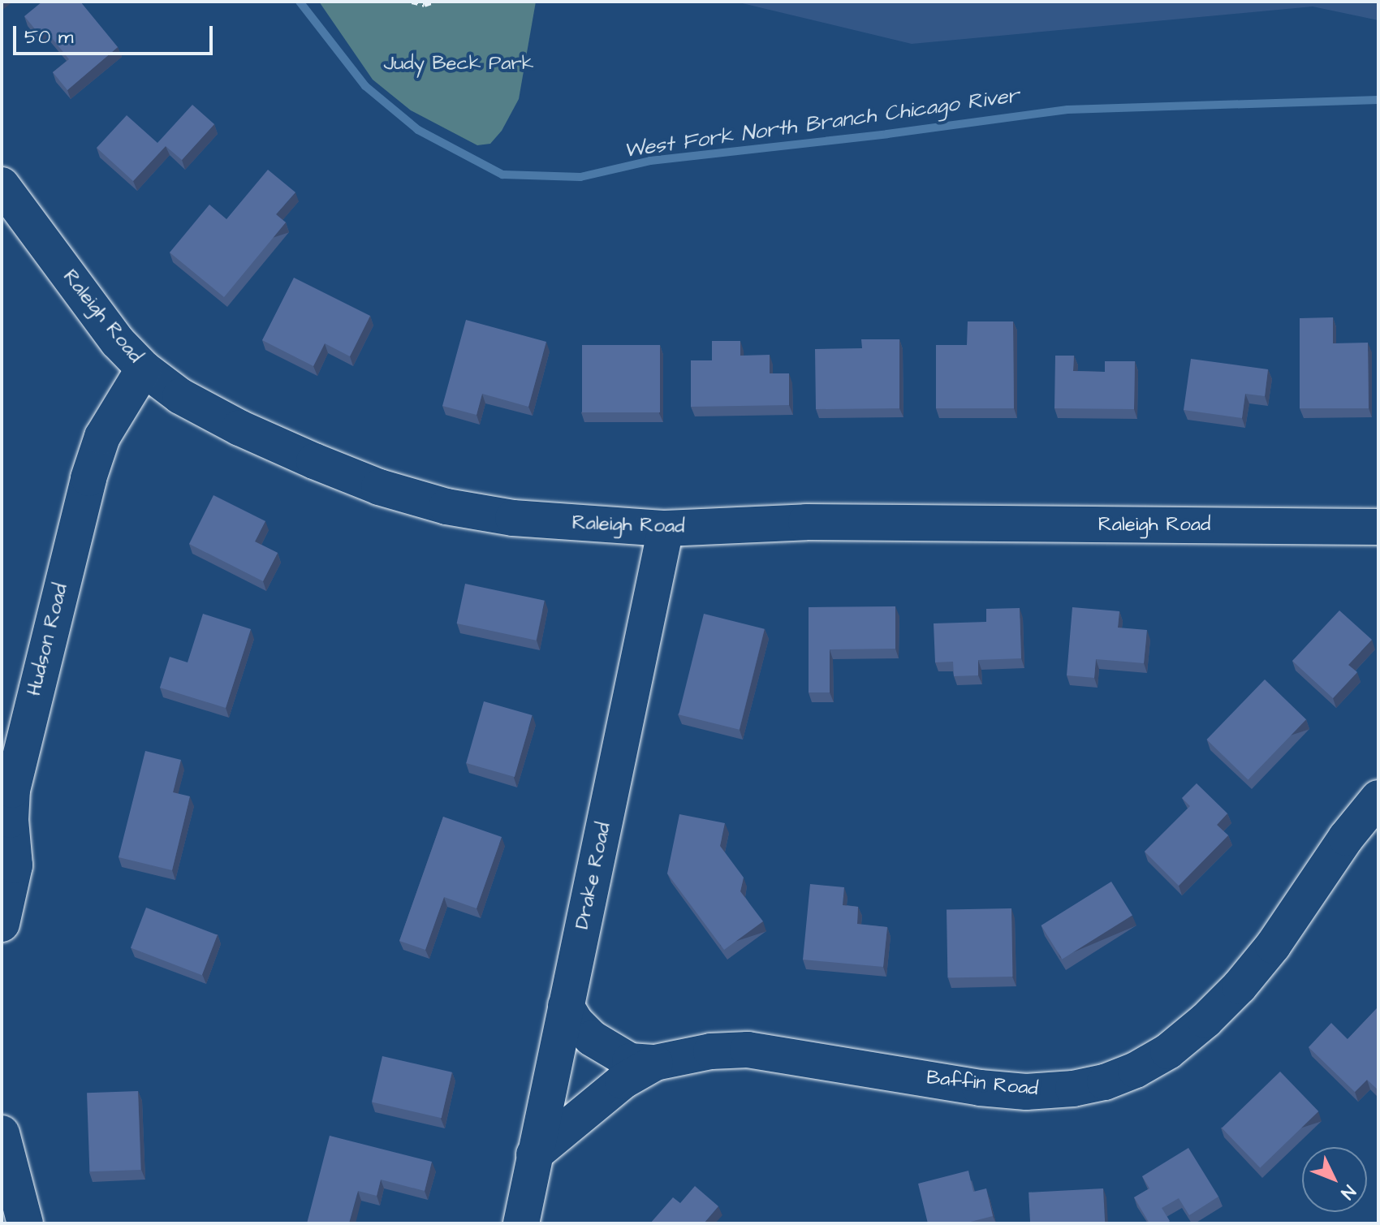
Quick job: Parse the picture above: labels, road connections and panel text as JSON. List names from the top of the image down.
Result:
{
  "streets": {
    "street": [
      "Raleigh Road",
      "Hudson Road",
      "Drake Road",
      "Baffin Road"
    ]
  },
  "crossings": [
    ["Raleigh Road", "Hudson Road"],
    ["Raleigh Road", "Drake Road"],
    ["Drake Road", "Baffin Road"]
  ],
  "water": ["West Fork North Branch Chicago River"],
  "parks": ["Judy Beck Park"],
  "scale_bar": "50 m",
  "north": "bottom right"
}
